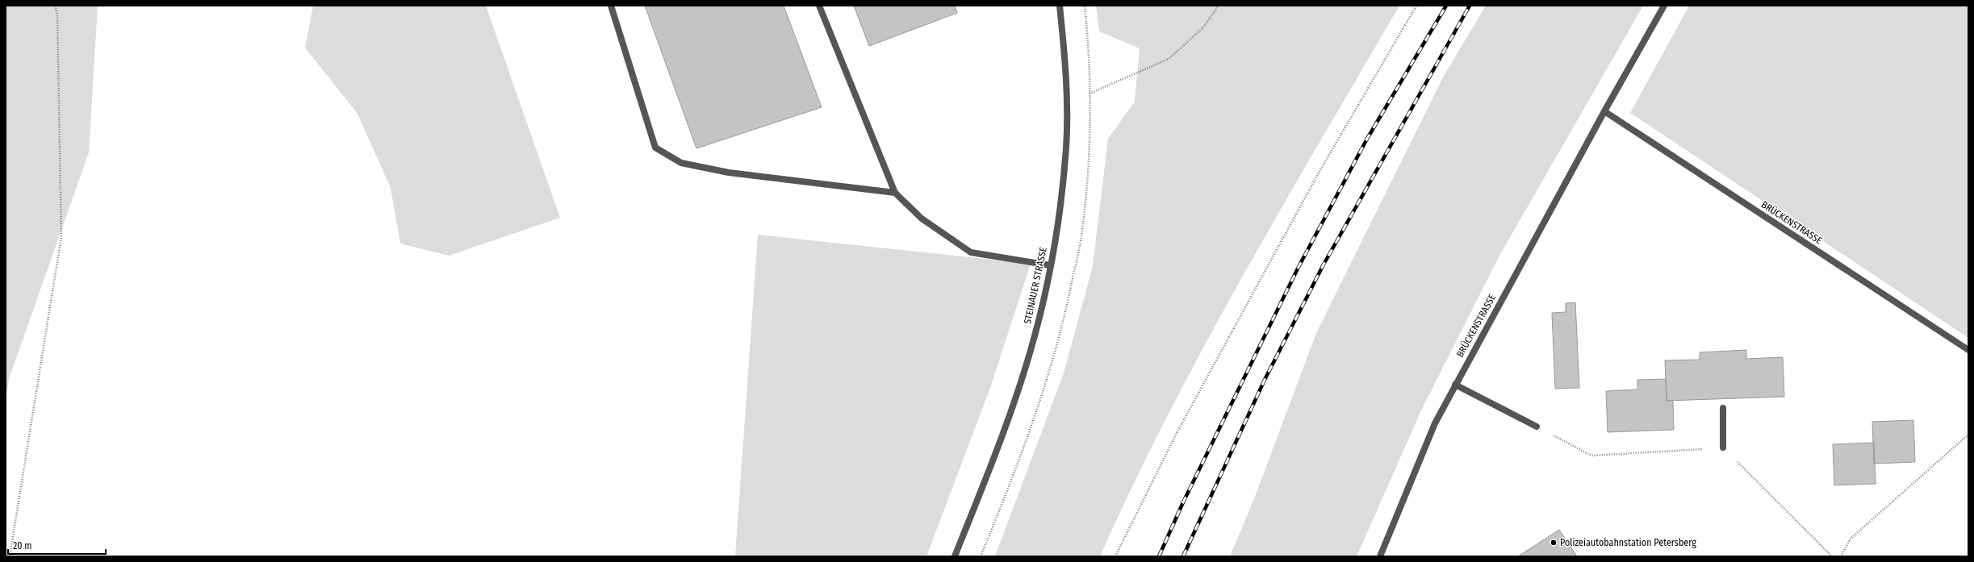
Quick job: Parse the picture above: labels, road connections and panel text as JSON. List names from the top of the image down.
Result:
{
  "streets": {
    "street": ["BRÜCKENSTRASSE", "STEINAUER STRASSE"]
  },
  "places": ["Polizeiautobahnstation Petersberg"],
  "scale_bar": "20 m"
}
